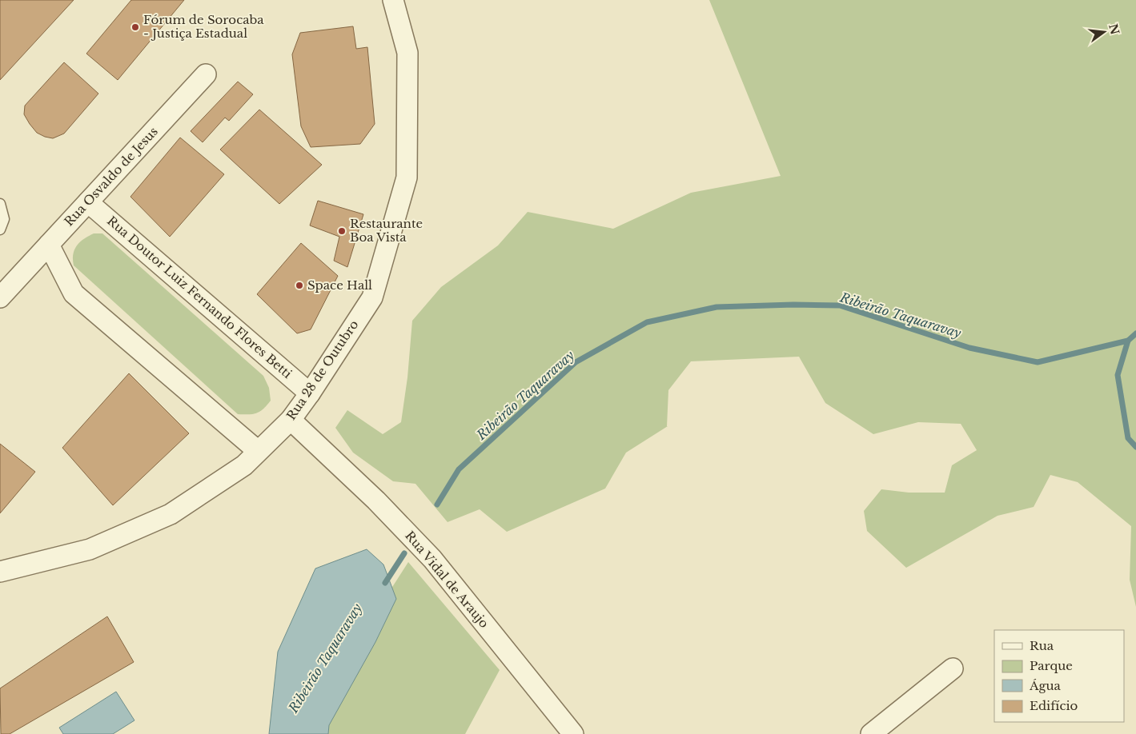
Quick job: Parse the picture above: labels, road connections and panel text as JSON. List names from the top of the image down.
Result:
{
  "streets": {
    "street": [
      "Rua Osvaldo de Jesus",
      "Rua Doutor Luiz Fernando Flores Betti",
      "Rua 28 de Outubro",
      "Rua Vidal de Araujo"
    ]
  },
  "crossings": [
    ["Rua Osvaldo de Jesus", "Rua Doutor Luiz Fernando Flores Betti"],
    ["Rua Doutor Luiz Fernando Flores Betti", "Rua 28 de Outubro"],
    ["Rua 28 de Outubro", "Rua Vidal de Araujo"]
  ],
  "water": ["Ribeirão Taquaravay"],
  "places": ["Fórum de Sorocaba - Justiça Estadual", "Restaurante Boa Vista", "Space Hall"],
  "legend": [
    "Rua",
    "Parque",
    "Água",
    "Edifício"
  ],
  "north": "right"
}
